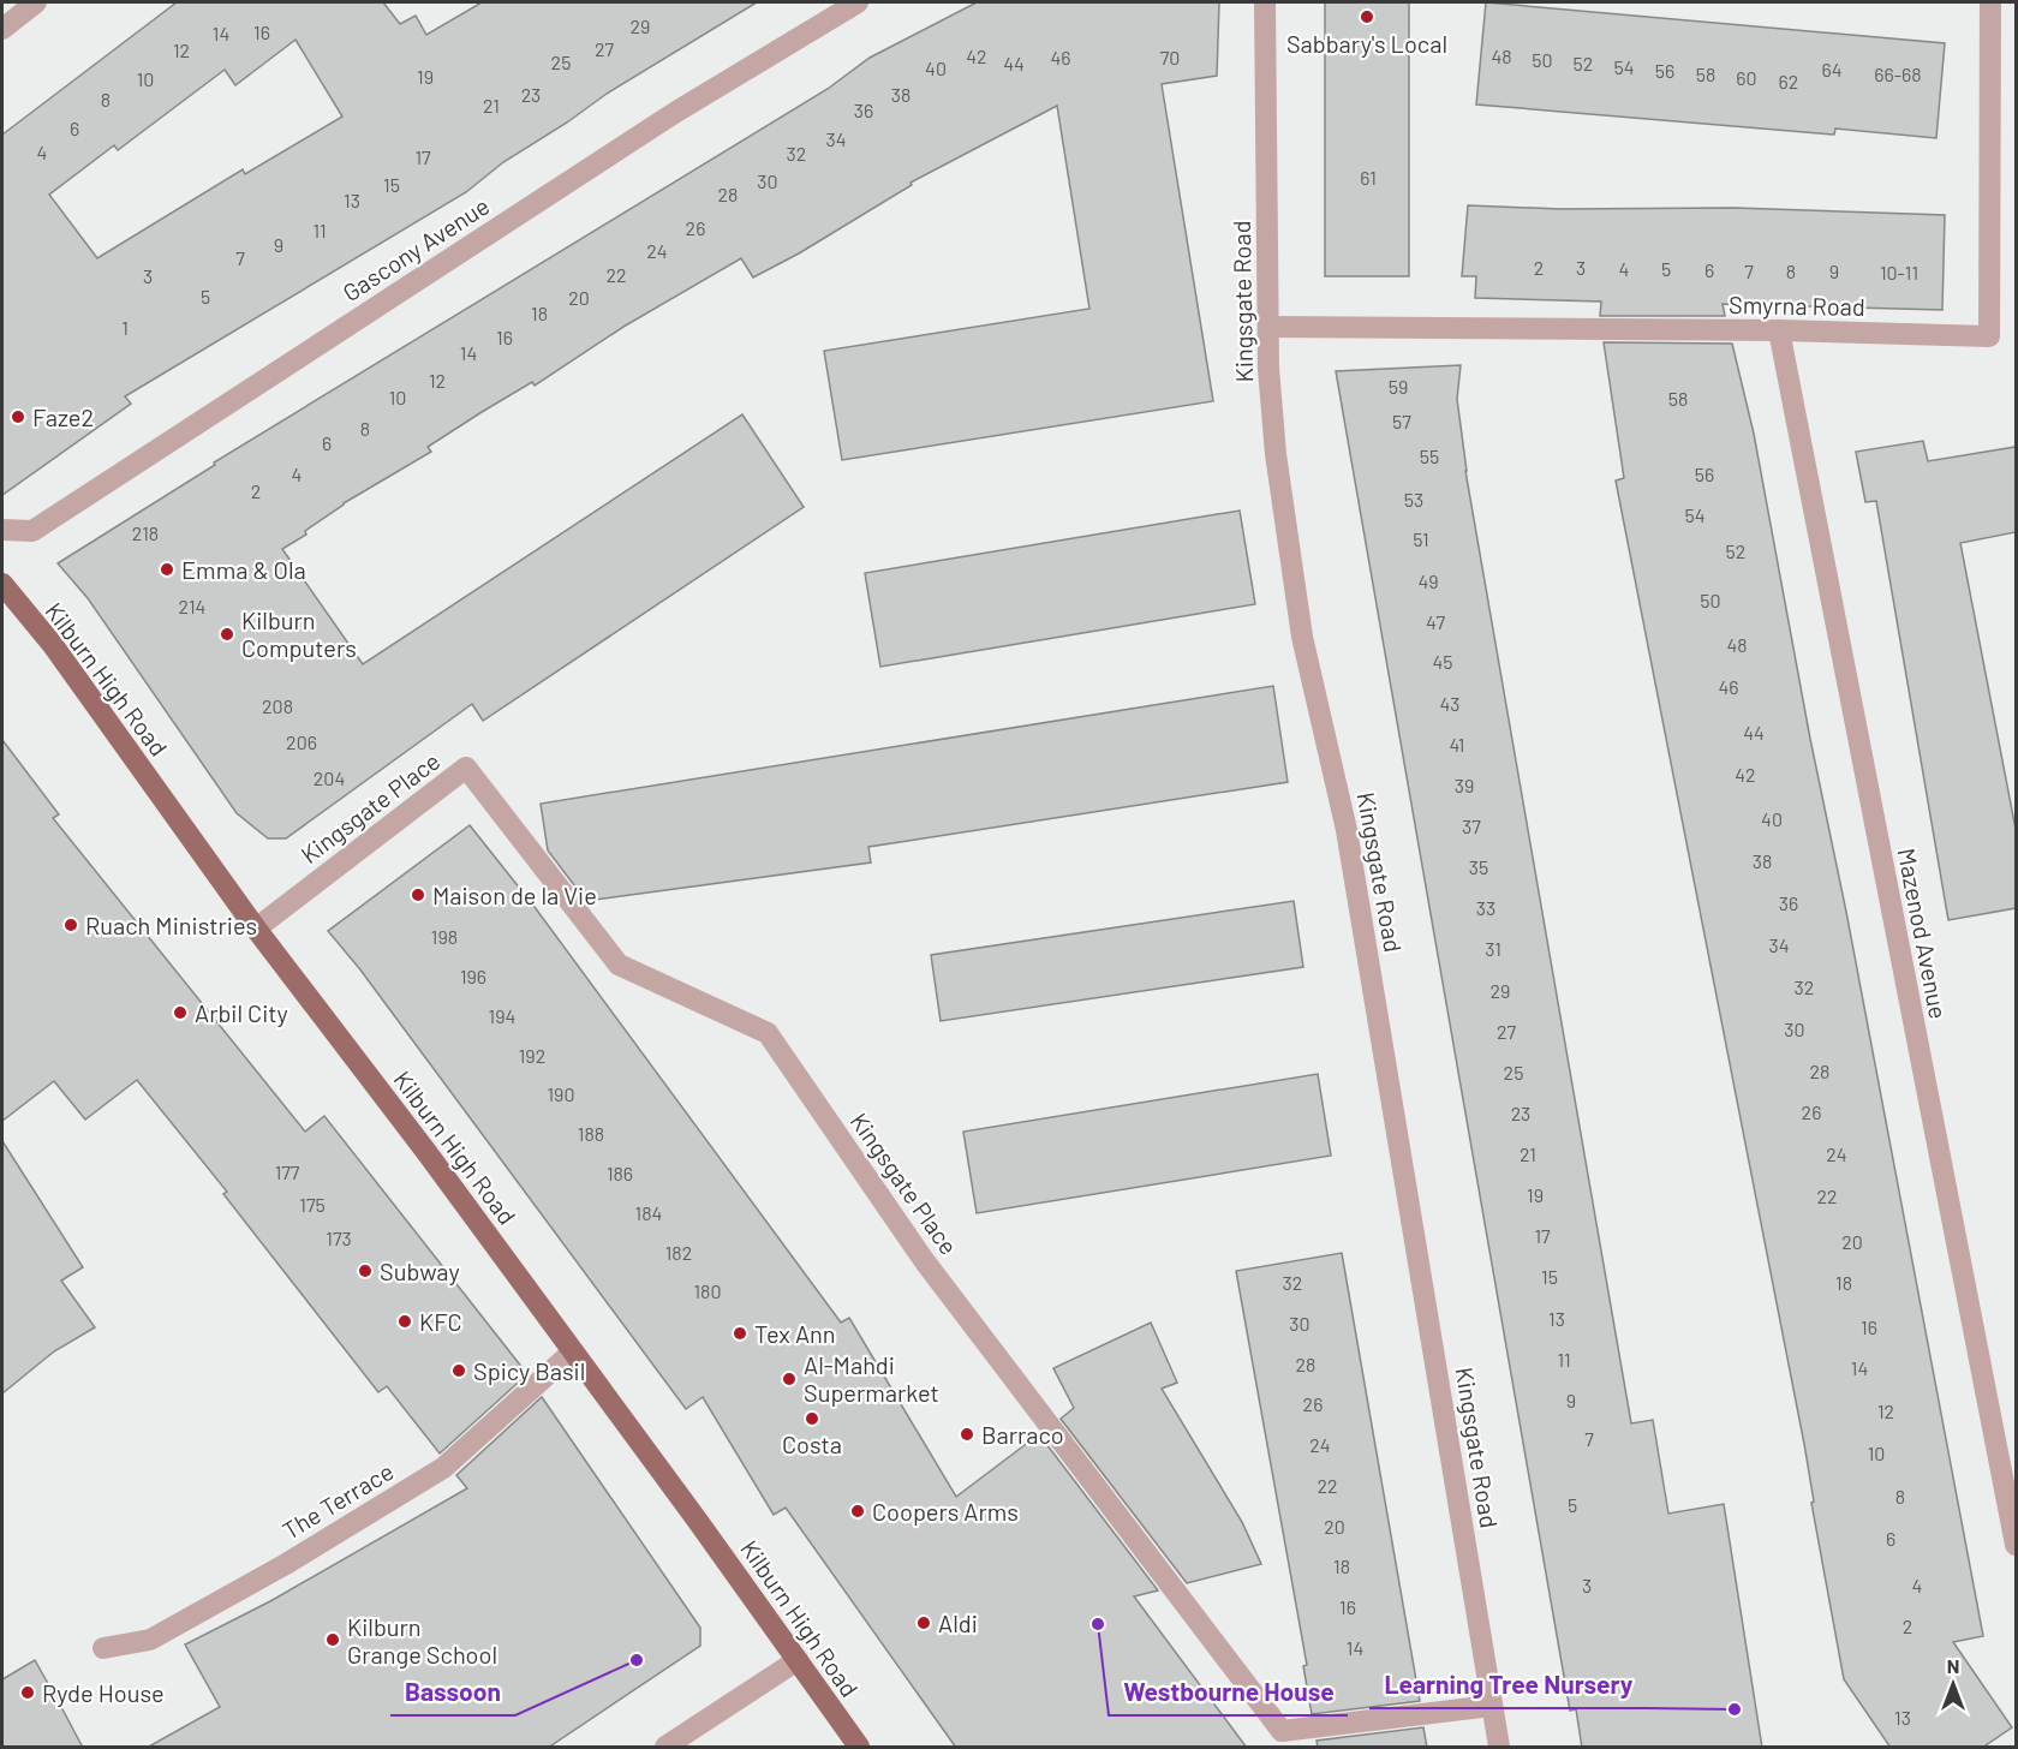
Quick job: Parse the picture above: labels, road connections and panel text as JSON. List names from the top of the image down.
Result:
{
  "streets": {
    "main road": ["Kilburn High Road"],
    "street": [
      "Gascony Avenue",
      "Kingsgate Road",
      "Smyrna Road",
      "Kingsgate Place",
      "Mazenod Avenue",
      "The Terrace"
    ]
  },
  "crossings": [
    ["Kingsgate Road", "Smyrna Road"],
    ["Kingsgate Road", "Kingsgate Place"],
    ["Smyrna Road", "Mazenod Avenue"],
    ["Kilburn High Road", "Kingsgate Place"],
    ["Kilburn High Road", "The Terrace"]
  ],
  "places": [
    "Sabbary's Local",
    "Faze2",
    "Emma & Ola",
    "Kilburn Computers",
    "Maison de la Vie",
    "Ruach Ministries",
    "Arbil City",
    "Subway",
    "KFC",
    "Tex Ann",
    "Spicy Basil",
    "Al-Mahdi Supermarket",
    "Costa",
    "Barraco",
    "Coopers Arms",
    "Aldi",
    "Westbourne House",
    "Kilburn Grange School",
    "Bassoon",
    "Ryde House",
    "Learning Tree Nursery"
  ],
  "house_numbers": [
    "29",
    "16",
    "14",
    "27",
    "12",
    "42",
    "48",
    "46",
    "70",
    "50",
    "25",
    "44",
    "52",
    "54",
    "40",
    "64",
    "56",
    "58",
    "66-68",
    "19",
    "60",
    "10",
    "62",
    "23",
    "38",
    "8",
    "21",
    "36",
    "6",
    "34",
    "4",
    "32",
    "17",
    "61",
    "30",
    "15",
    "28",
    "13",
    "26",
    "11",
    "9",
    "24",
    "7",
    "2",
    "3",
    "4",
    "5",
    "6",
    "7",
    "8",
    "9",
    "10-11",
    "22",
    "3",
    "5",
    "20",
    "18",
    "1",
    "16",
    "14",
    "12",
    "59",
    "10",
    "58",
    "57",
    "8",
    "6",
    "55",
    "4",
    "56",
    "2",
    "53",
    "54",
    "218",
    "51",
    "52",
    "49",
    "50",
    "214",
    "47",
    "48",
    "45",
    "46",
    "43",
    "208",
    "44",
    "206",
    "41",
    "42",
    "204",
    "39",
    "40",
    "37",
    "38",
    "35",
    "36",
    "33",
    "198",
    "34",
    "31",
    "196",
    "32",
    "29",
    "194",
    "30",
    "27",
    "192",
    "28",
    "25",
    "190",
    "26",
    "23",
    "188",
    "21",
    "24",
    "177",
    "186",
    "19",
    "22",
    "175",
    "184",
    "17",
    "173",
    "20",
    "182",
    "15",
    "32",
    "18",
    "180",
    "13",
    "30",
    "16",
    "11",
    "28",
    "14",
    "9",
    "26",
    "12",
    "7",
    "24",
    "10",
    "22",
    "8",
    "5",
    "20",
    "6",
    "18",
    "3",
    "4",
    "16",
    "2",
    "14",
    "13"
  ],
  "north": "top"
}
